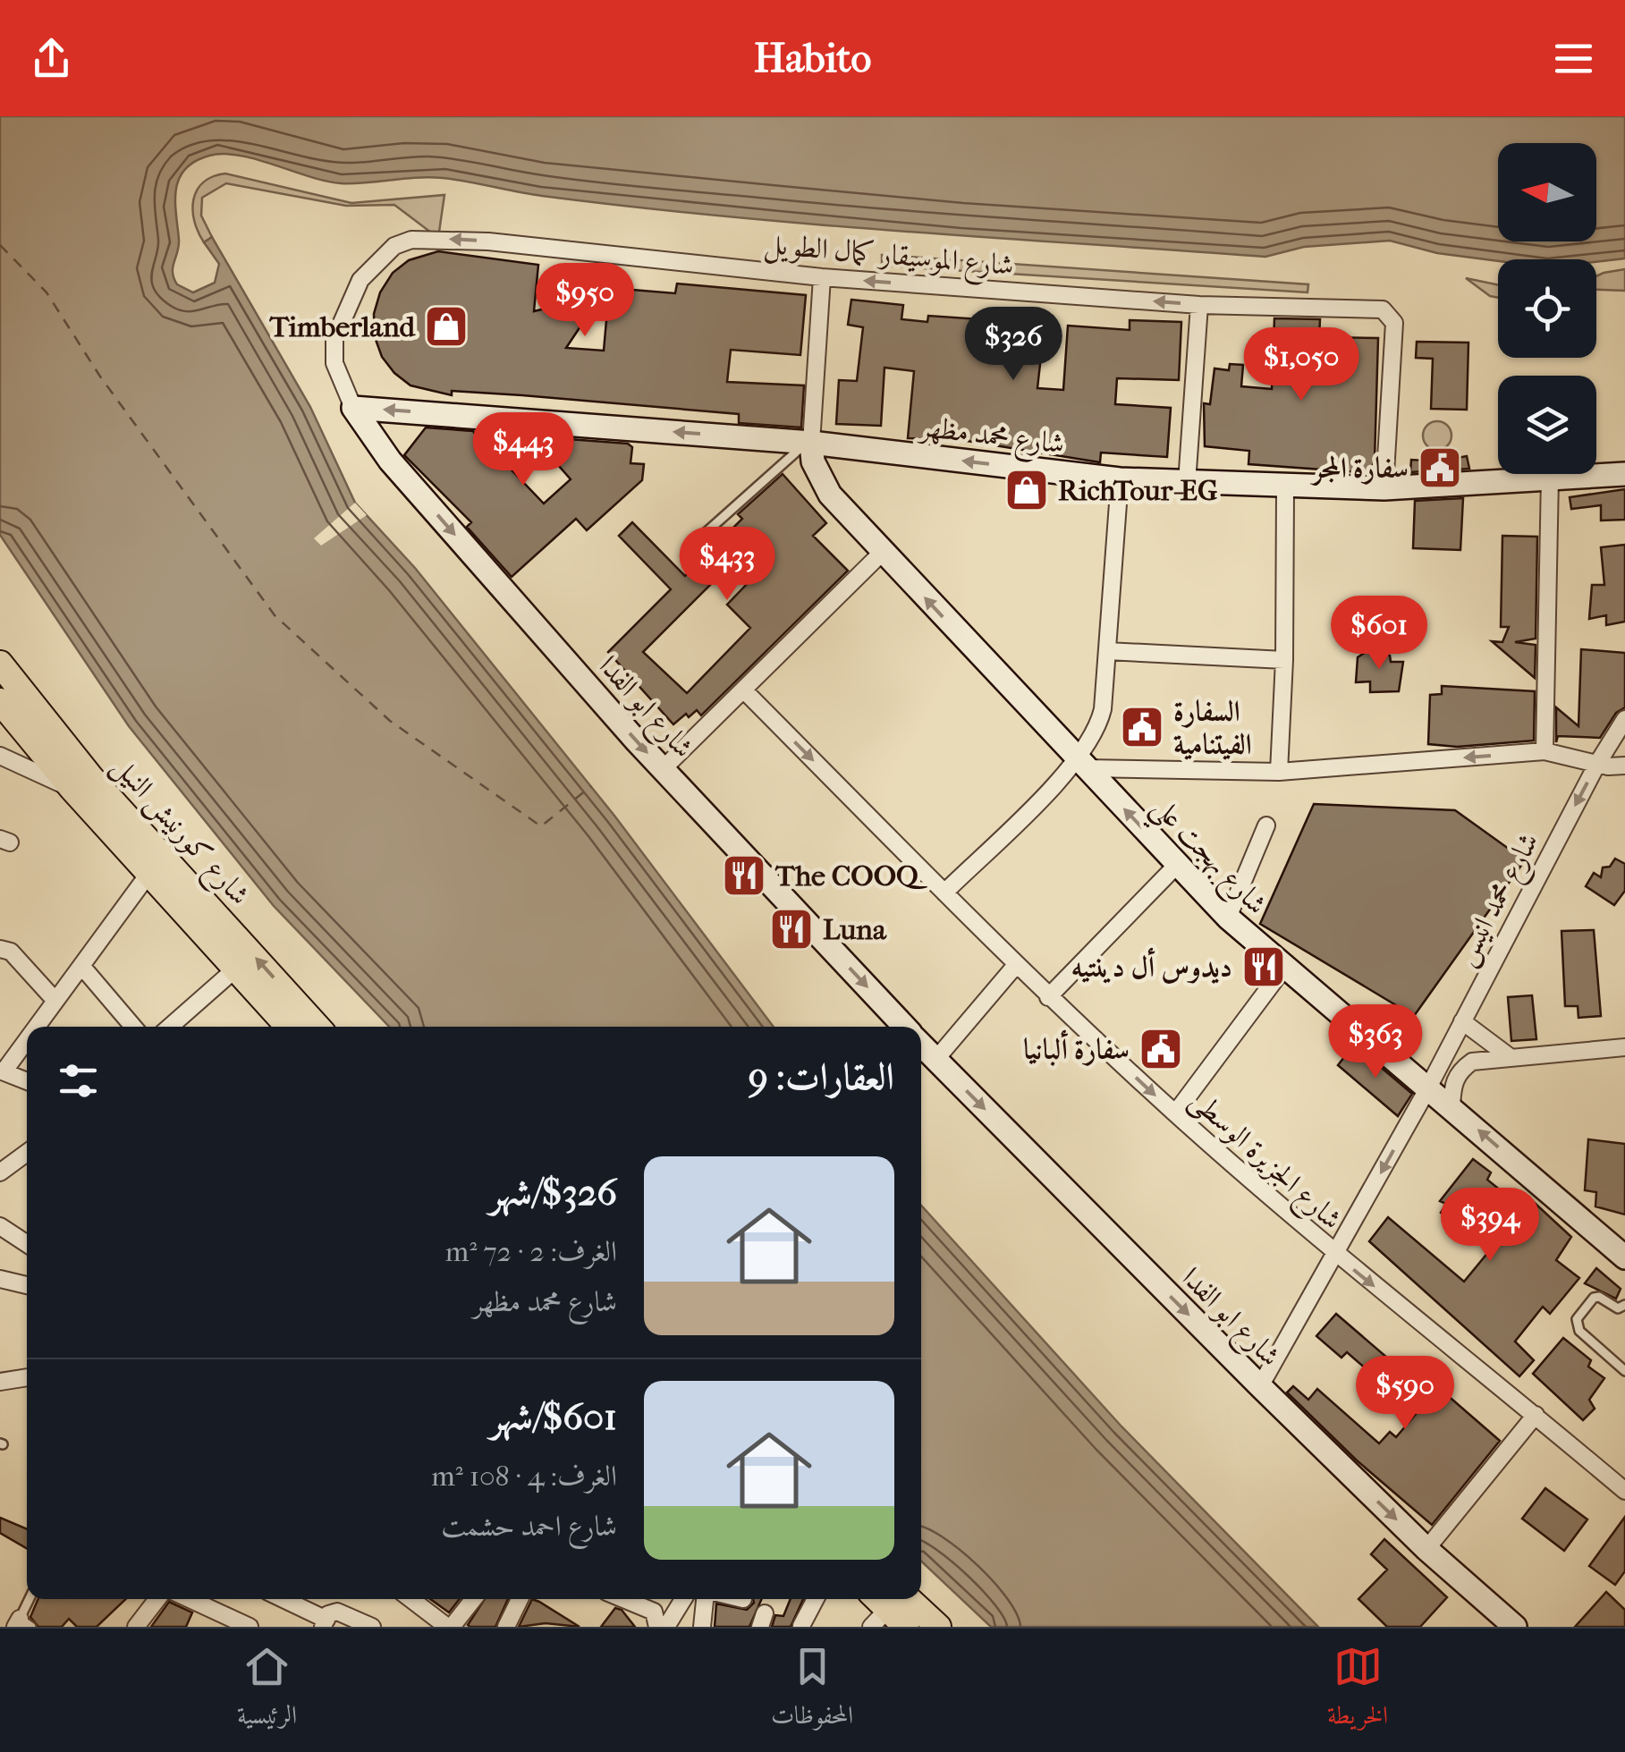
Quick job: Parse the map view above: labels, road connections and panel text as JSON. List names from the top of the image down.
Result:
{
  "streets": {
    "main road": ["شارع كورنيش النيل"],
    "street": [
      "شارع الموسيقار كمال الطويل",
      "شارع محمد مظهر",
      "شارع ابو الفدا",
      "شارع بهجت علي",
      "شارع محمد انيس",
      "شارع الجزيرة الوسطى"
    ]
  },
  "crossings": [
    ["شارع الموسيقار كمال الطويل", "شارع محمد مظهر"],
    ["شارع الموسيقار كمال الطويل", "شارع ابو الفدا"],
    ["شارع محمد مظهر", "شارع ابو الفدا"],
    ["شارع محمد مظهر", "شارع بهجت علي"],
    ["شارع ابو الفدا", "شارع محمد انيس"],
    ["شارع بهجت علي", "شارع محمد انيس"],
    ["شارع محمد انيس", "شارع الجزيرة الوسطى"]
  ],
  "one_way": [
    "شارع الموسيقار كمال الطويل",
    "شارع محمد مظهر",
    "شارع ابو الفدا",
    "شارع بهجت علي",
    "شارع محمد انيس",
    "شارع الجزيرة الوسطى"
  ],
  "places": {
    "shop": ["Timberland", "RichTour-EG"],
    "public building": ["سفارة المجر", "السفارة الفيتنامية", "سفارة ألبانيا"],
    "restaurant": ["The COOQ", "Luna", "ديدوس أل دينتيه"]
  },
  "north": "left",
  "page": {
    "header": "Habito",
    "price": [
      "$950",
      "$326",
      "$1,050",
      "$443",
      "$433",
      "$601",
      "$363",
      "$394",
      "$590"
    ],
    "heading": "العقارات: 9",
    "list": [
      {
        "name": "$326/شهر",
        "note": "الغرف: 2 · 72 m² · شارع محمد مظهر"
      },
      {
        "name": "$601/شهر",
        "note": "الغرف: 4 · 108 m² · شارع احمد حشمت"
      }
    ],
    "tabs": ["الخريطة", "المحفوظات", "الرئيسية"]
  }
}
